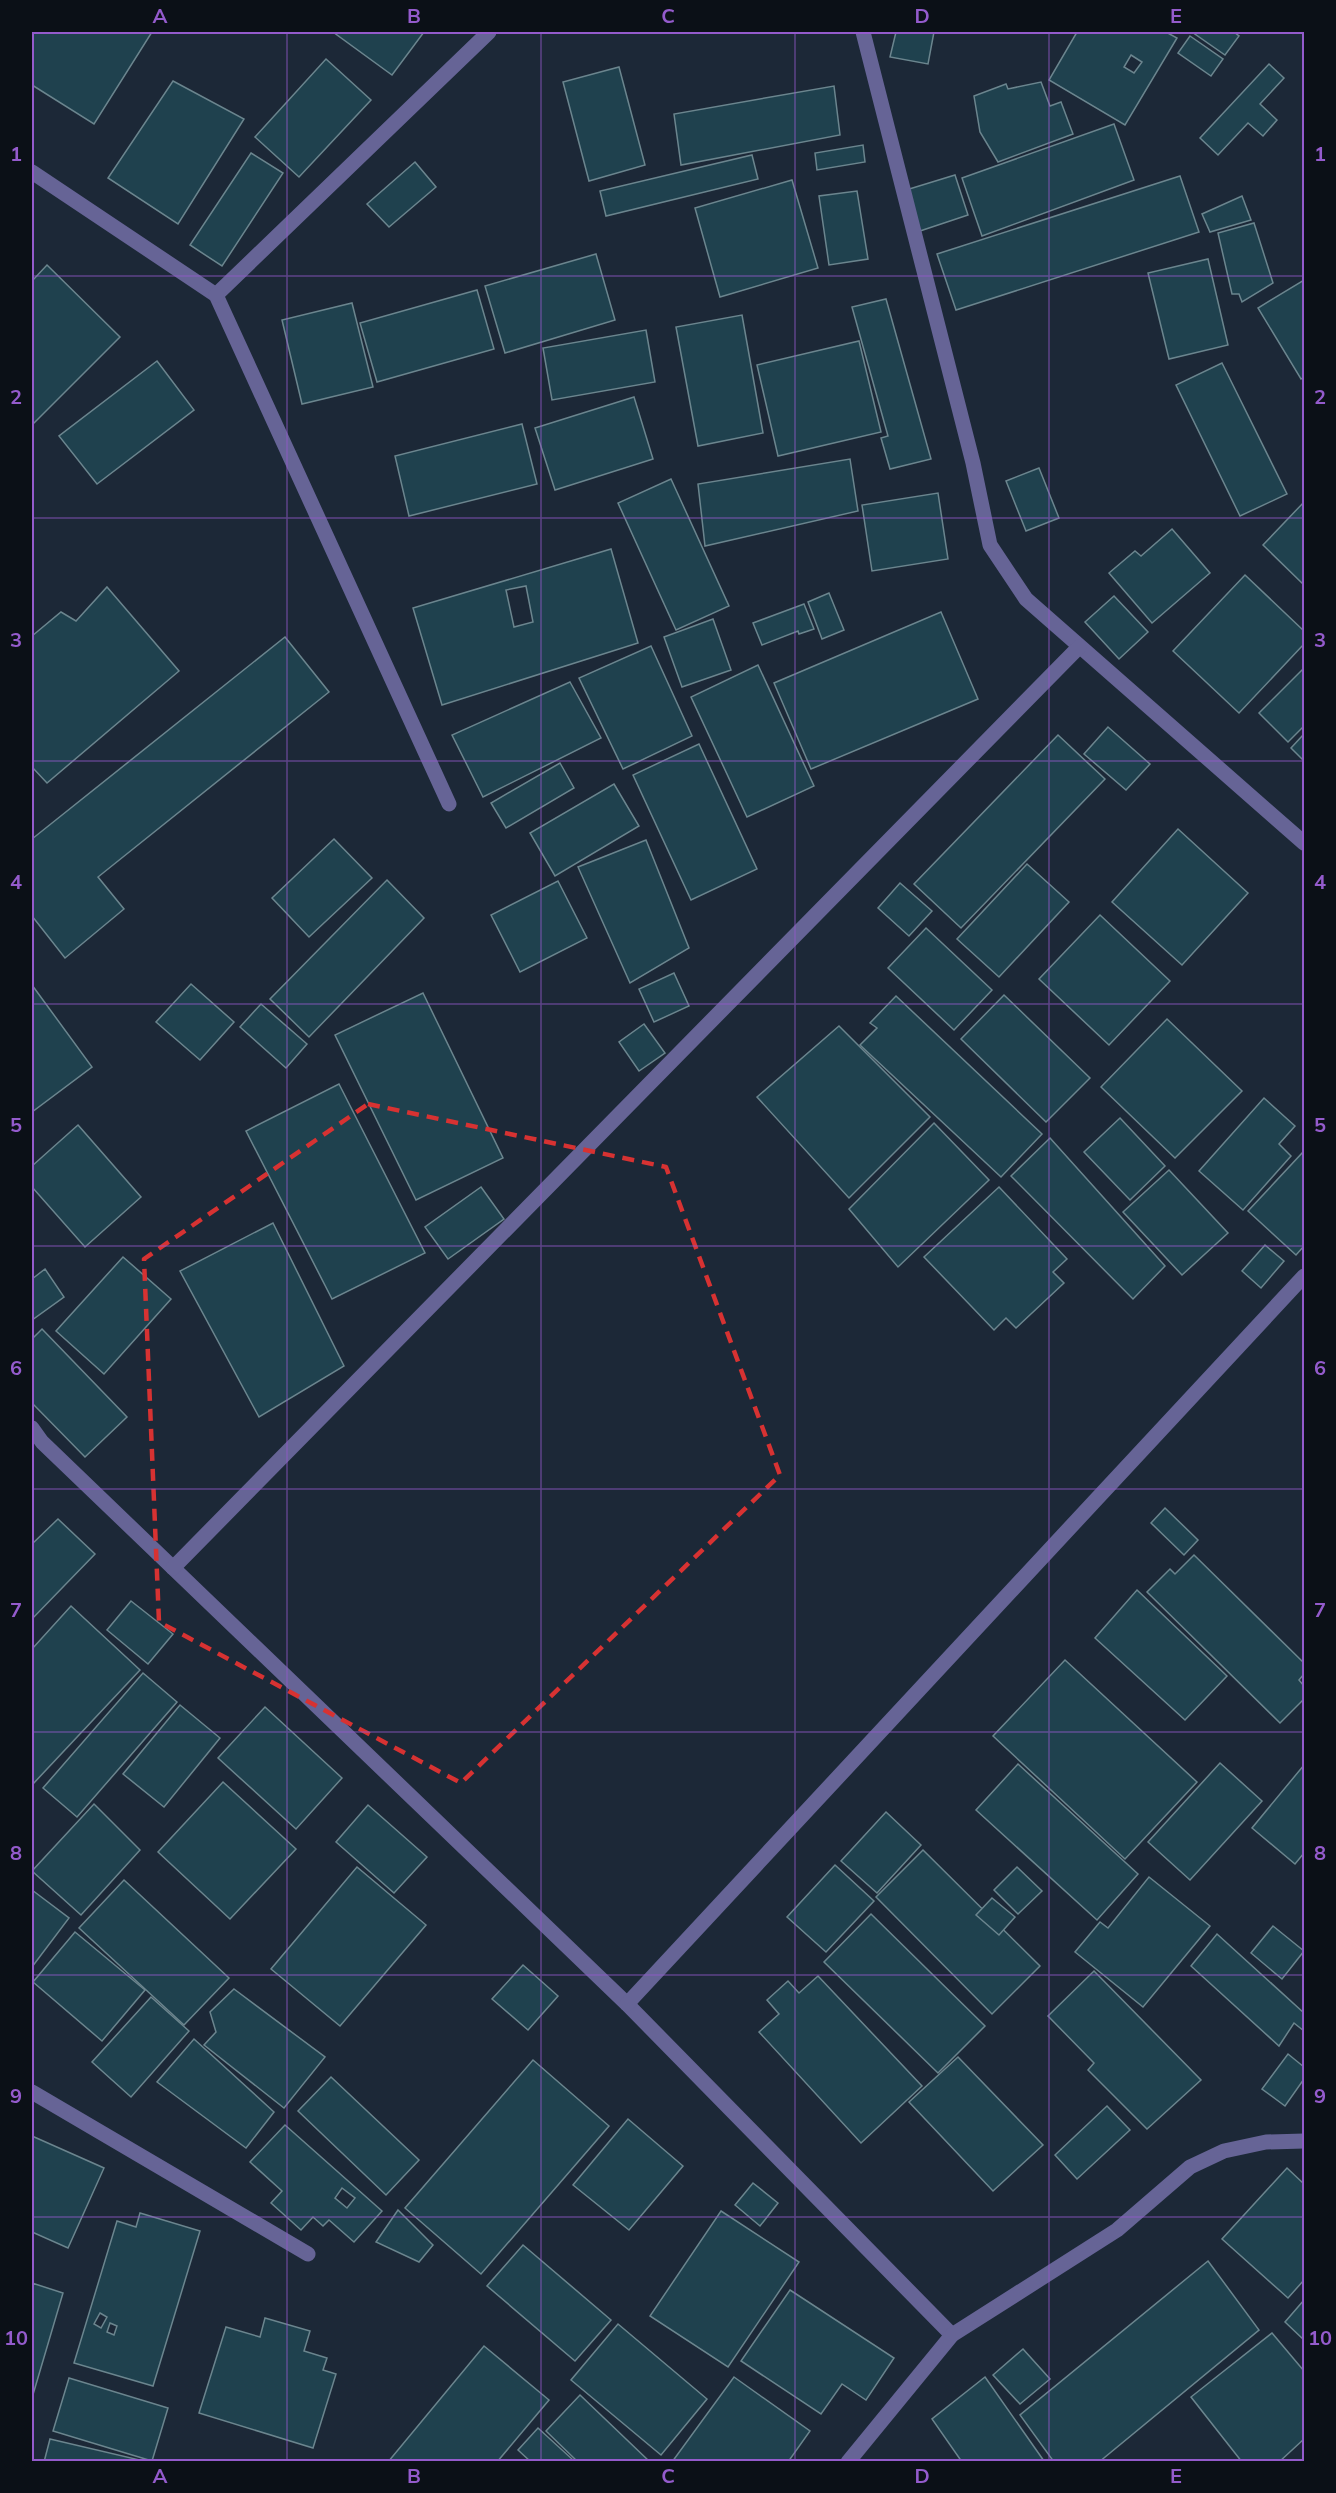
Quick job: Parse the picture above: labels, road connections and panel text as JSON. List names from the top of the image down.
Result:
{
  "grid": {
    "columns": [
      "A",
      "B",
      "C",
      "D",
      "E"
    ],
    "rows": [
      "1",
      "2",
      "3",
      "4",
      "5",
      "6",
      "7",
      "8",
      "9",
      "10"
    ]
  }
}
